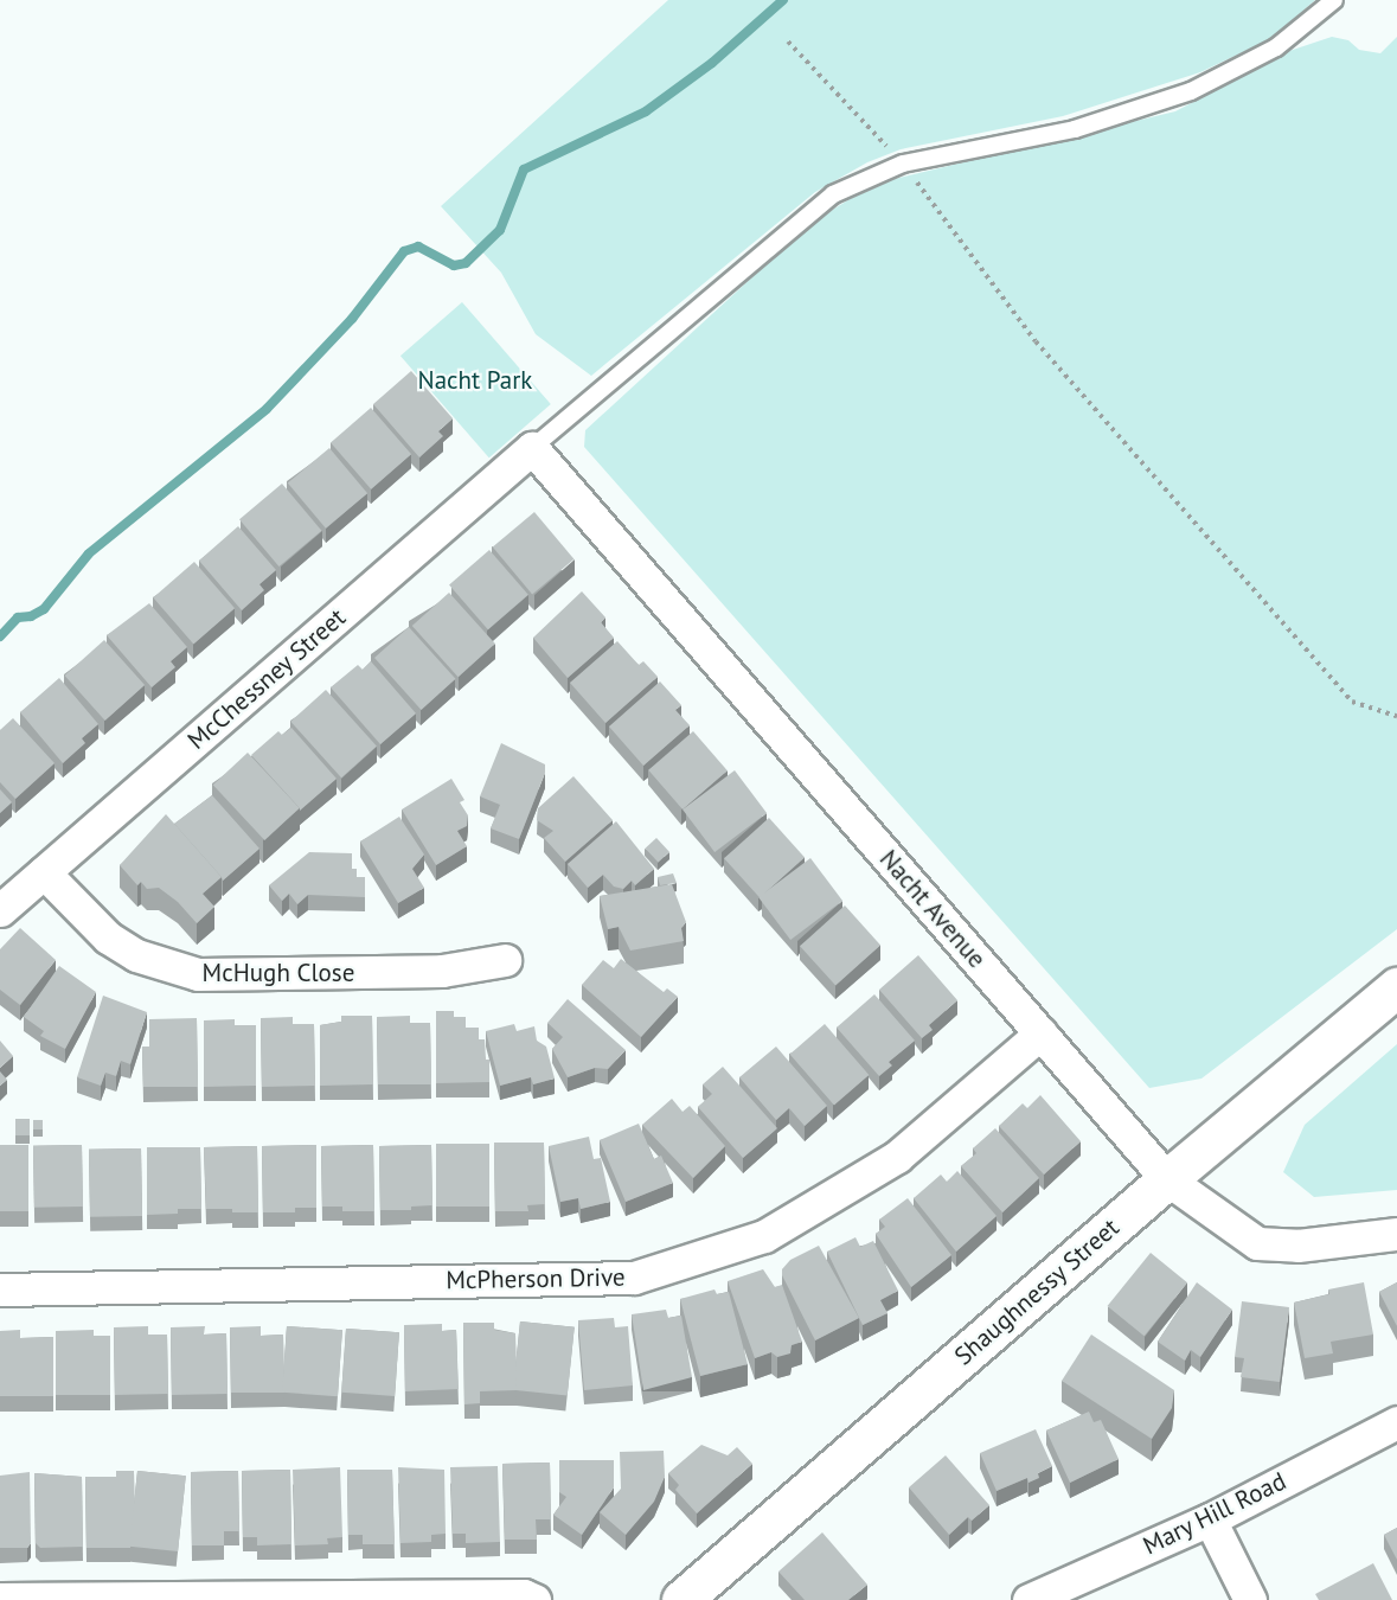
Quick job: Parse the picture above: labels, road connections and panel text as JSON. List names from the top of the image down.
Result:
{
  "streets": {
    "main road": ["Shaughnessy Street"],
    "street": [
      "McChessney Street",
      "Nacht Avenue",
      "McHugh Close",
      "McPherson Drive",
      "Mary Hill Road"
    ]
  },
  "crossings": [
    ["McChessney Street", "Nacht Avenue"],
    ["McChessney Street", "McHugh Close"],
    ["Nacht Avenue", "McPherson Drive"],
    ["Nacht Avenue", "Shaughnessy Street"]
  ],
  "parks": ["Nacht Park"]
}
